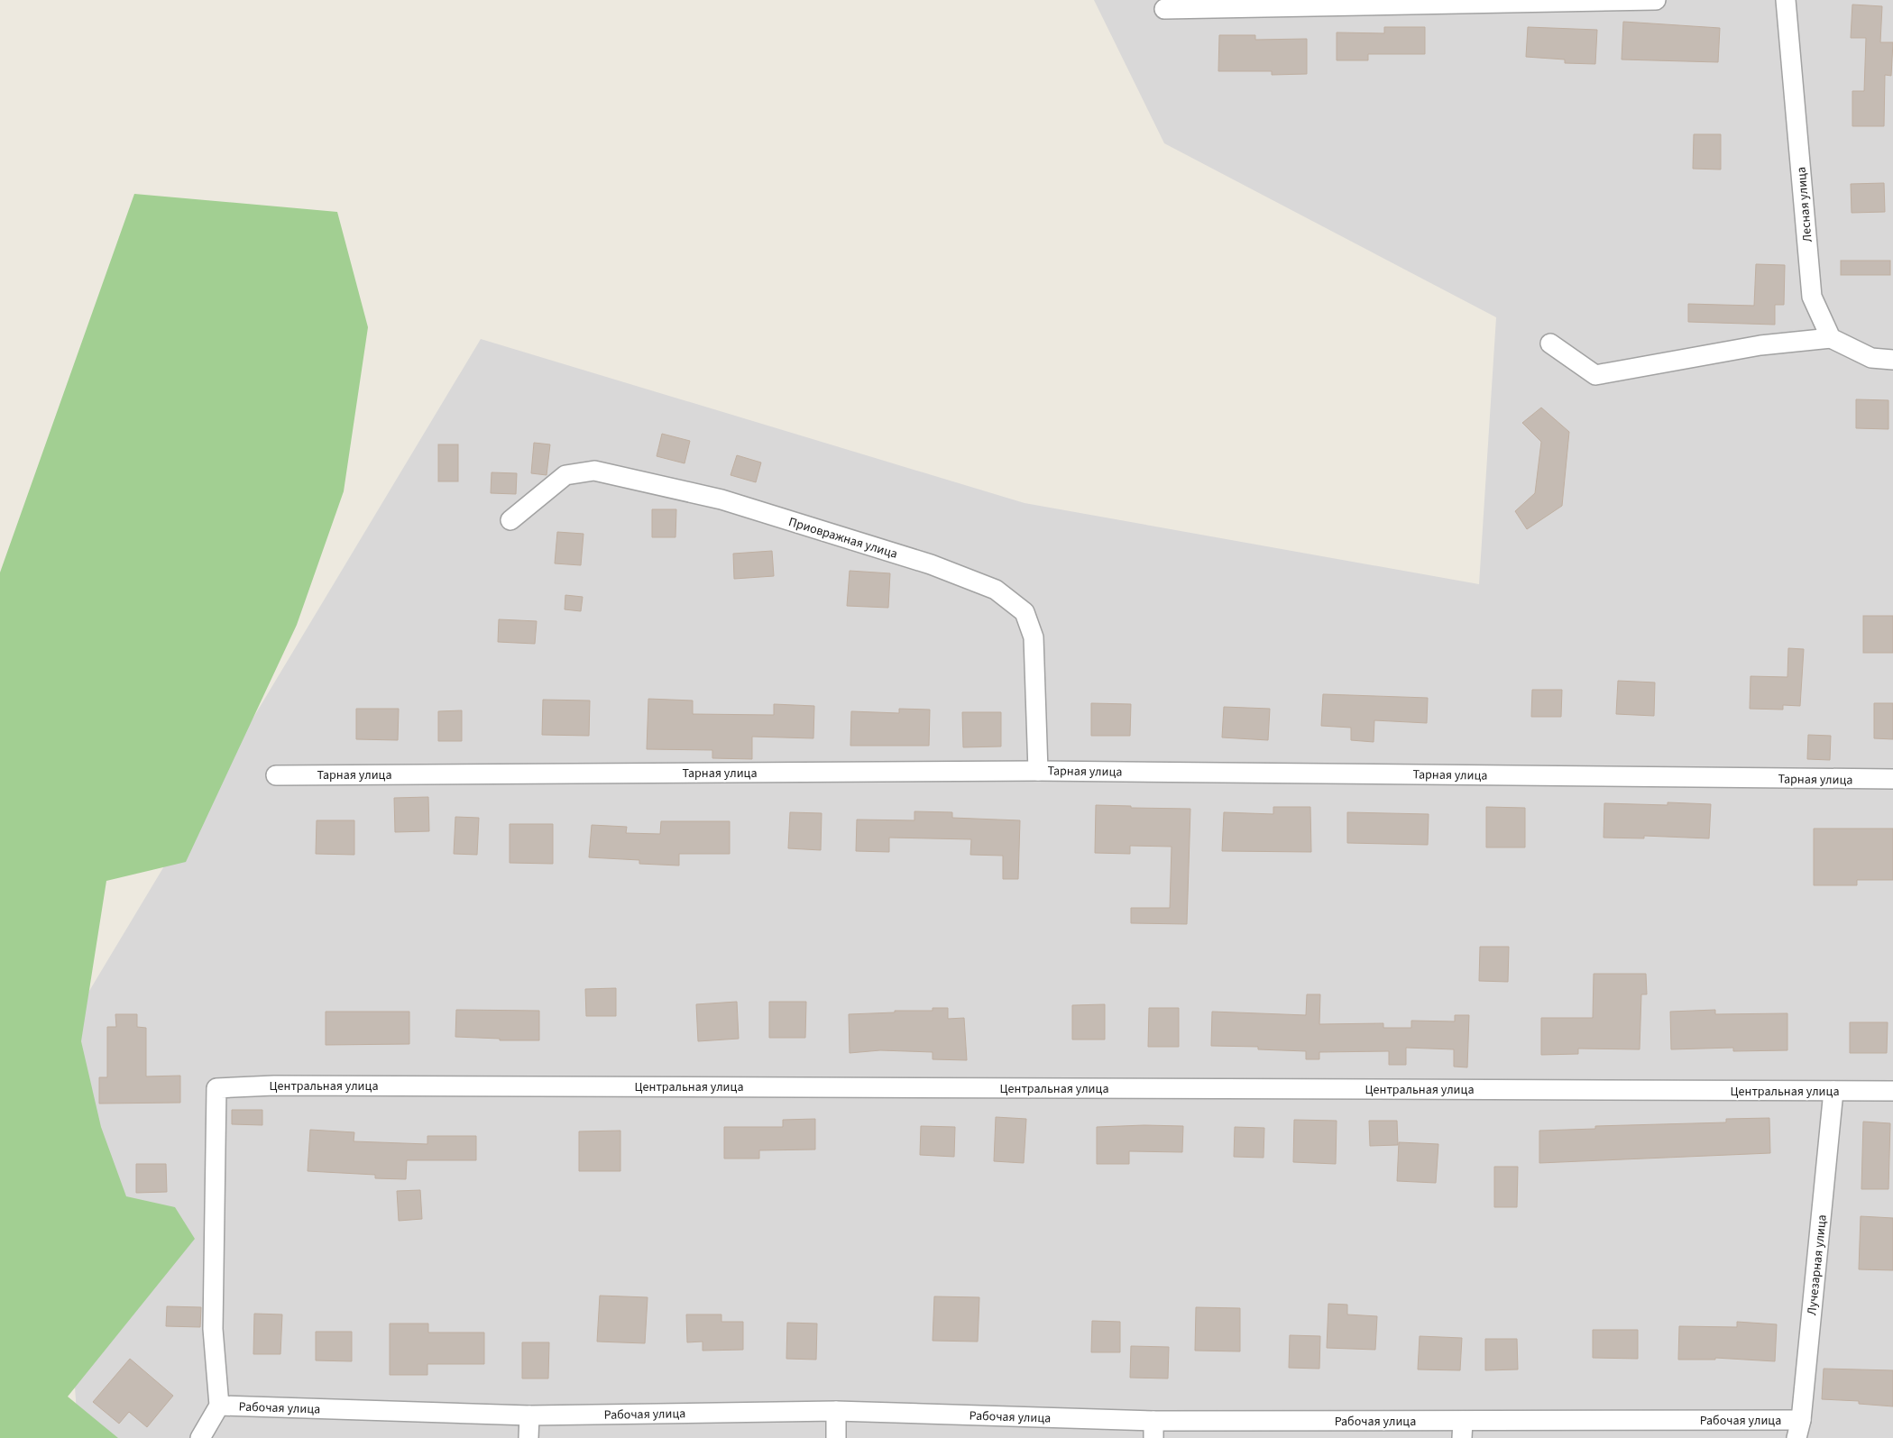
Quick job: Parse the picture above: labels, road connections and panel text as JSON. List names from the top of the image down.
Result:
{
  "streets": {
    "street": [
      "Лесная улица",
      "Приовражная улица",
      "Тарная улица",
      "Центральная улица",
      "Лучезарная улица",
      "Рабочая улица"
    ]
  },
  "crossings": [
    ["Приовражная улица", "Тарная улица"],
    ["Центральная улица", "Лучезарная улица"],
    ["Центральная улица", "Рабочая улица"],
    ["Лучезарная улица", "Рабочая улица"]
  ]
}
